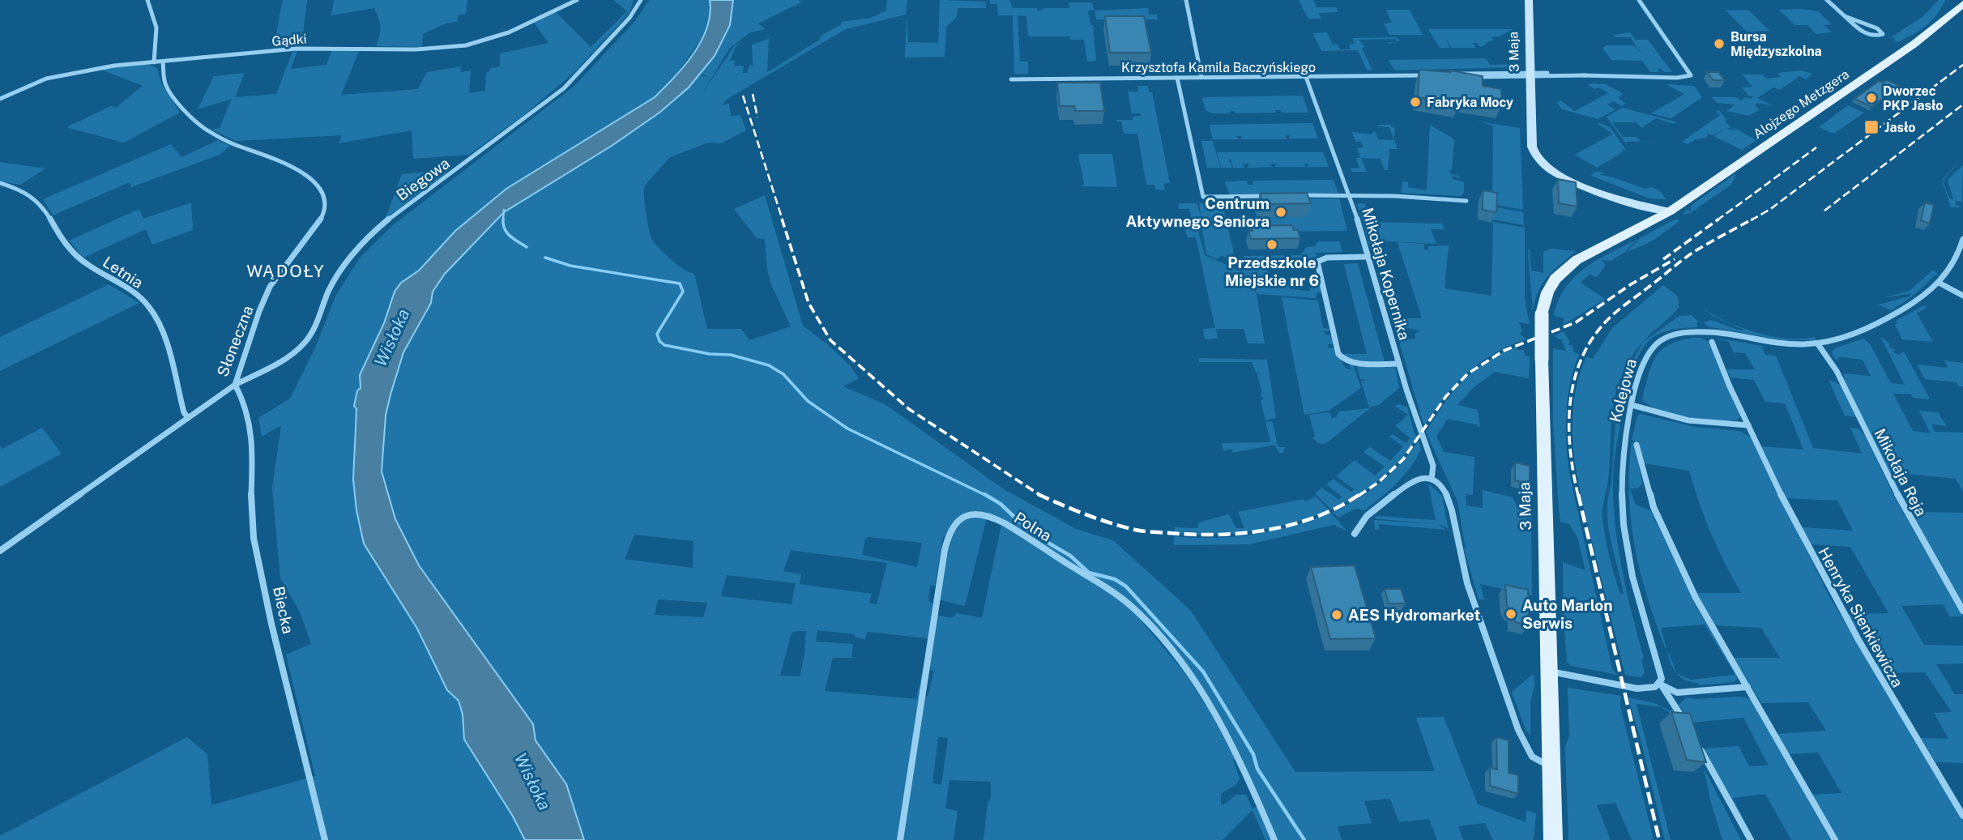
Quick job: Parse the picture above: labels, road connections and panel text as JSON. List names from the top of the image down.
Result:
{
  "streets": {
    "main road": ["3 Maja", "Alojzego Metzgera"],
    "street": [
      "Gądki",
      "Krzysztofa Kamila Baczyńskiego",
      "Biegowa",
      "Letnia",
      "Mikołaja Kopernika",
      "Słoneczna",
      "Kolejowa",
      "Mikołaja Reja",
      "Polna",
      "Biecka",
      "Henryka Sienkiewicza"
    ]
  },
  "crossings": [
    ["Gądki", "Słoneczna"],
    ["3 Maja", "Alojzego Metzgera"],
    ["Krzysztofa Kamila Baczyńskiego", "Mikołaja Kopernika"],
    ["Biegowa", "Słoneczna"],
    ["Biegowa", "Biecka"],
    ["Letnia", "Słoneczna"],
    ["Słoneczna", "Biecka"],
    ["Kolejowa", "Mikołaja Reja"]
  ],
  "districts": ["WĄDOŁY"],
  "water": ["Wisłoka"],
  "places": {
    "other": [
      "Bursa Międzyszkolna",
      "Dworzec PKP Jasło",
      "Fabryka Mocy",
      "Centrum Aktywnego Seniora",
      "Przedszkole Miejskie nr 6",
      "Auto Marlon Serwis",
      "AES Hydromarket"
    ],
    "transit": ["Jasło"]
  }
}
